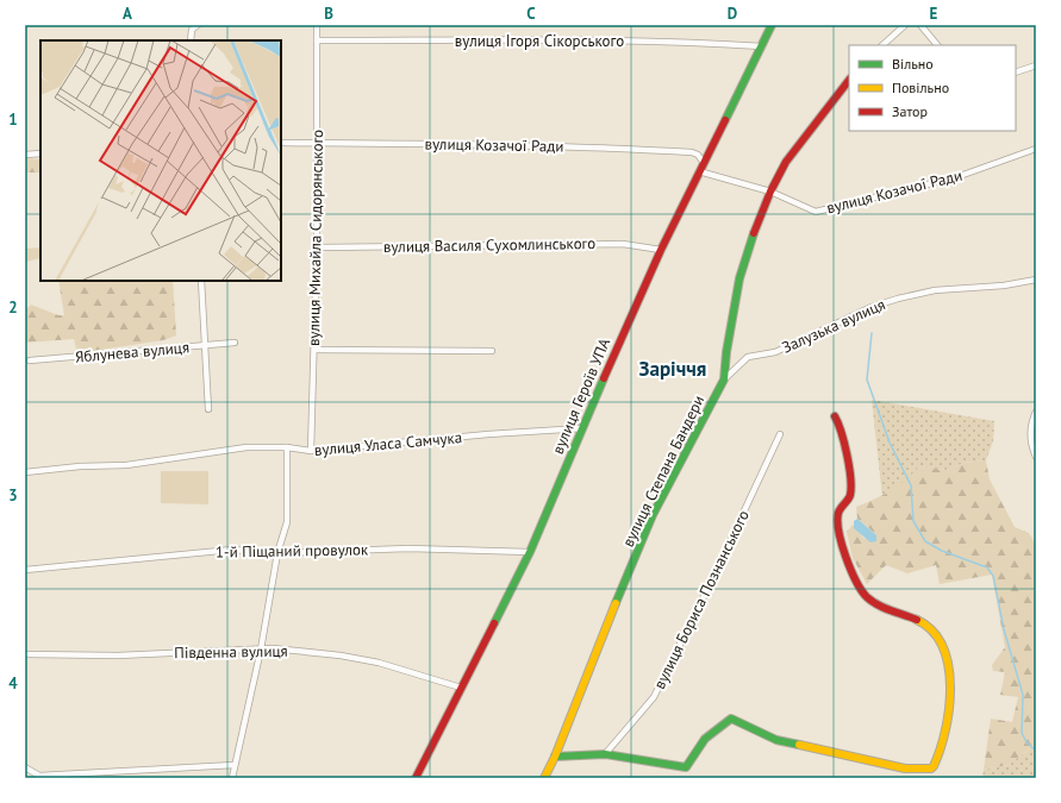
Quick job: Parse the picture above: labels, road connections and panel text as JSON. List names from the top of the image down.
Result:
{
  "streets": {
    "street": [
      "вулиця Ігоря Сікорського",
      "вулиця Козачої Ради",
      "вулиця Михайла Сидорянського",
      "вулиця Василя Сухомлинського",
      "Залузька вулиця",
      "Яблунева вулиця",
      "вулиця Героїв УПА",
      "вулиця Уласа Самчука",
      "вулиця Степана Бандери",
      "1-й Піщаний провулок",
      "вулиця Бориса Познанського",
      "Південна вулиця"
    ]
  },
  "crossings": [
    ["вулиця Ігоря Сікорського", "вулиця Михайла Сидорянського"],
    ["вулиця Ігоря Сікорського", "вулиця Героїв УПА"],
    ["вулиця Козачої Ради", "вулиця Михайла Сидорянського"],
    ["вулиця Козачої Ради", "вулиця Героїв УПА"],
    ["вулиця Козачої Ради", "вулиця Степана Бандери"],
    ["вулиця Михайла Сидорянського", "вулиця Василя Сухомлинського"],
    ["вулиця Михайла Сидорянського", "вулиця Уласа Самчука"],
    ["вулиця Василя Сухомлинського", "вулиця Героїв УПА"],
    ["Залузька вулиця", "вулиця Степана Бандери"],
    ["вулиця Героїв УПА", "вулиця Уласа Самчука"],
    ["вулиця Героїв УПА", "1-й Піщаний провулок"],
    ["вулиця Героїв УПА", "Південна вулиця"]
  ],
  "districts": ["Заріччя"],
  "legend": ["Вільно", "Повільно", "Затор"],
  "grid": {
    "columns": [
      "A",
      "B",
      "C",
      "D",
      "E"
    ],
    "rows": [
      "1",
      "2",
      "3",
      "4"
    ]
  }
}
